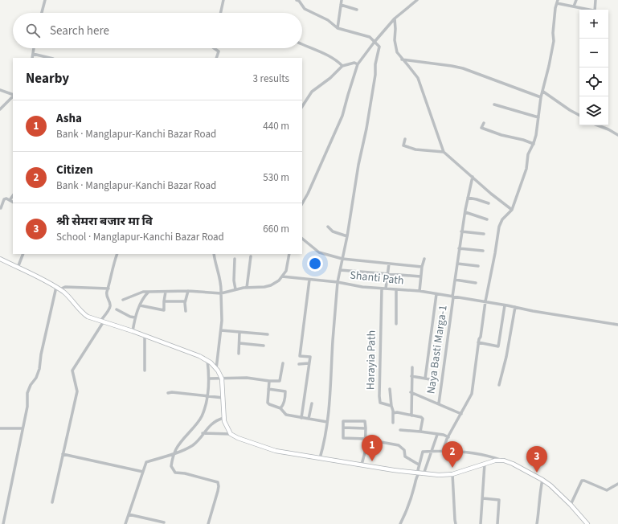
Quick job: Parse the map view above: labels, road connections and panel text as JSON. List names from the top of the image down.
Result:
{
  "streets": {
    "street": ["Shanti Path", "Naya Basti Marga-1", "Harayia Path"]
  },
  "crossings": [
    ["Shanti Path", "Naya Basti Marga-1"],
    ["Shanti Path", "Harayia Path"]
  ],
  "page": {
    "map_buttons": ["+", "−"],
    "search": "Search here",
    "heading": ["Nearby", "3 results"],
    "list": [
      {
        "mark": "1",
        "name": "Asha",
        "note": "Bank · Manglapur-Kanchi Bazar Road",
        "value": "440 m"
      },
      {
        "mark": "2",
        "name": "Citizen",
        "note": "Bank · Manglapur-Kanchi Bazar Road",
        "value": "530 m"
      },
      {
        "mark": "3",
        "name": "श्री सेमरा बजार मा वि",
        "note": "School · Manglapur-Kanchi Bazar Road",
        "value": "660 m"
      }
    ],
    "pins": ["1", "2", "3"]
  }
}
